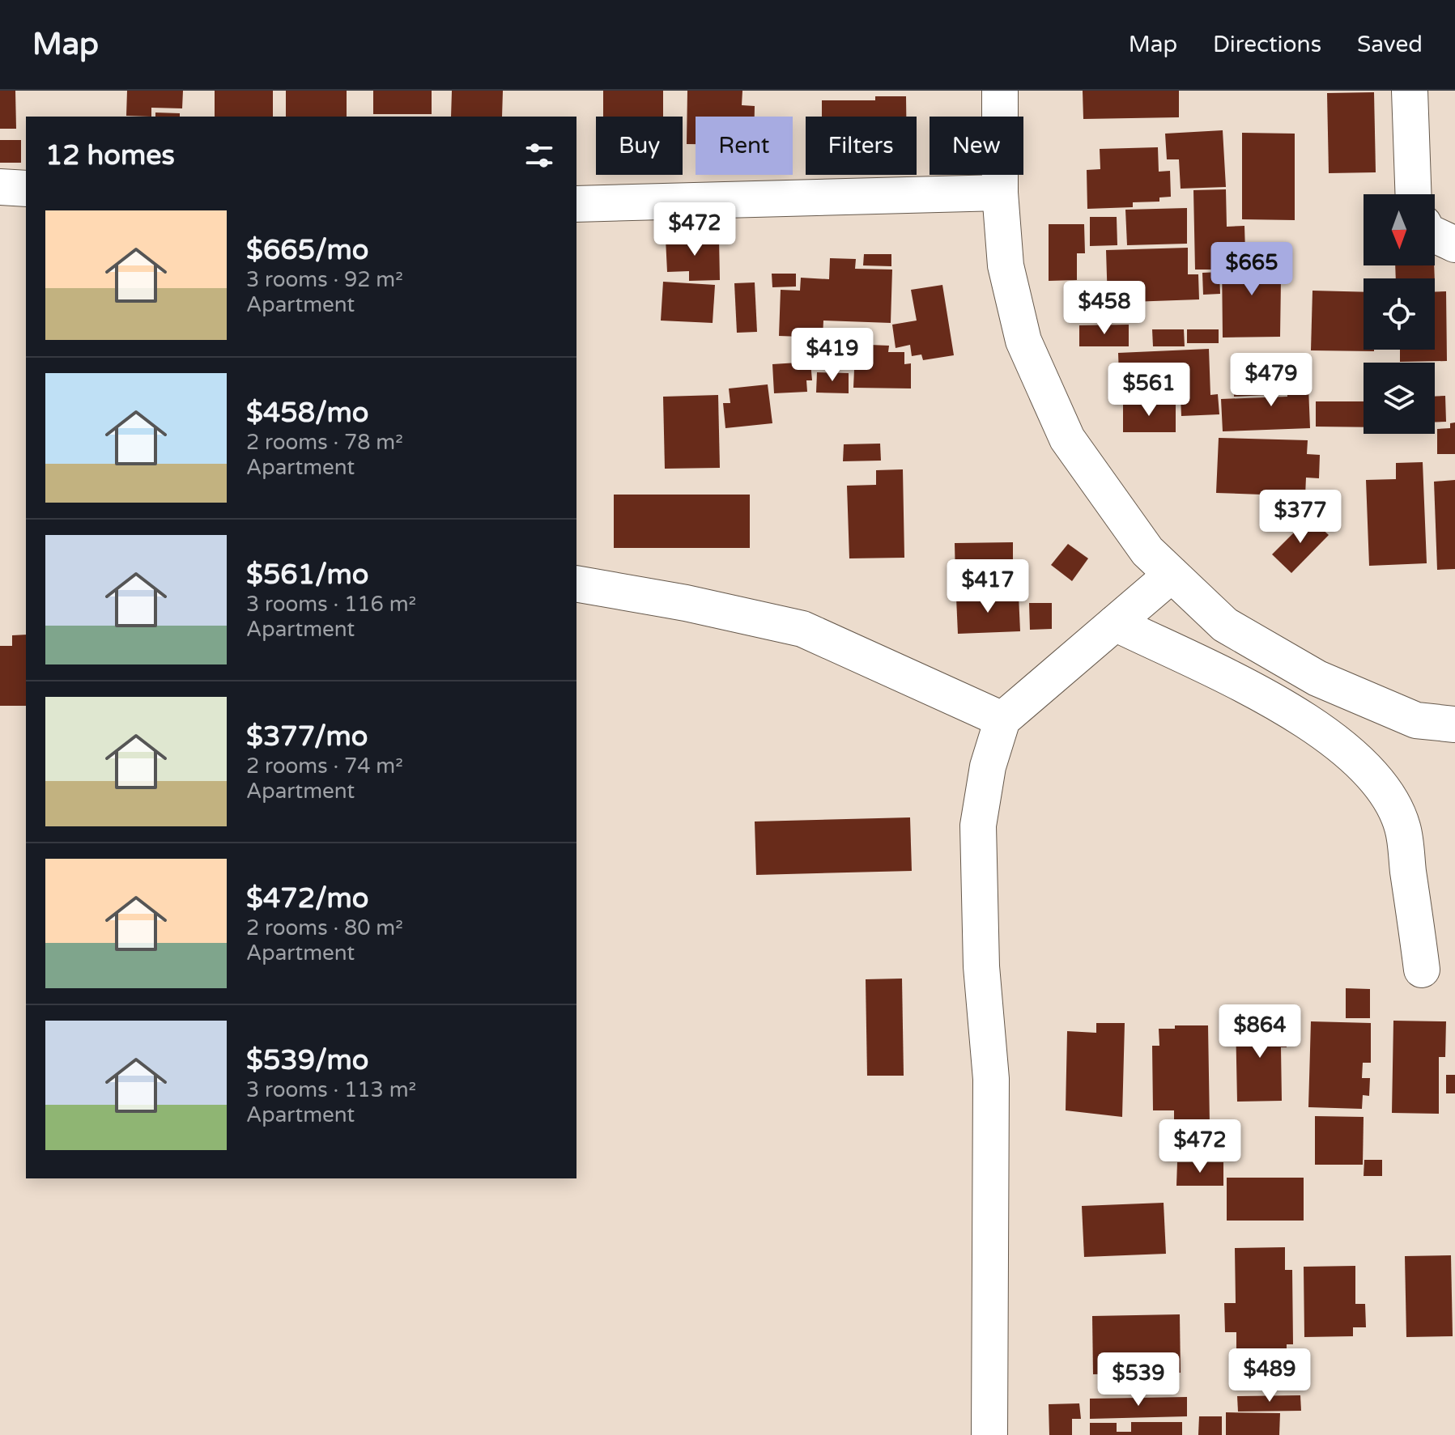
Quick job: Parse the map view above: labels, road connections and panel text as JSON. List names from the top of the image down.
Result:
{
  "north": "bottom",
  "page": {
    "header": "Map",
    "nav": ["Map", "Directions", "Saved"],
    "chip": [
      "Buy",
      "Rent",
      "Filters",
      "New"
    ],
    "heading": "12 homes",
    "list": [
      {
        "name": "$665/mo",
        "note": "3 rooms · 92 m² · Apartment"
      },
      {
        "name": "$458/mo",
        "note": "2 rooms · 78 m² · Apartment"
      },
      {
        "name": "$561/mo",
        "note": "3 rooms · 116 m² · Apartment"
      },
      {
        "name": "$377/mo",
        "note": "2 rooms · 74 m² · Apartment"
      },
      {
        "name": "$472/mo",
        "note": "2 rooms · 80 m² · Apartment"
      },
      {
        "name": "$539/mo",
        "note": "3 rooms · 113 m² · Apartment"
      }
    ],
    "price": [
      "$472",
      "$665",
      "$458",
      "$419",
      "$479",
      "$561",
      "$377",
      "$417",
      "$864",
      "$472",
      "$489",
      "$539"
    ]
  }
}
